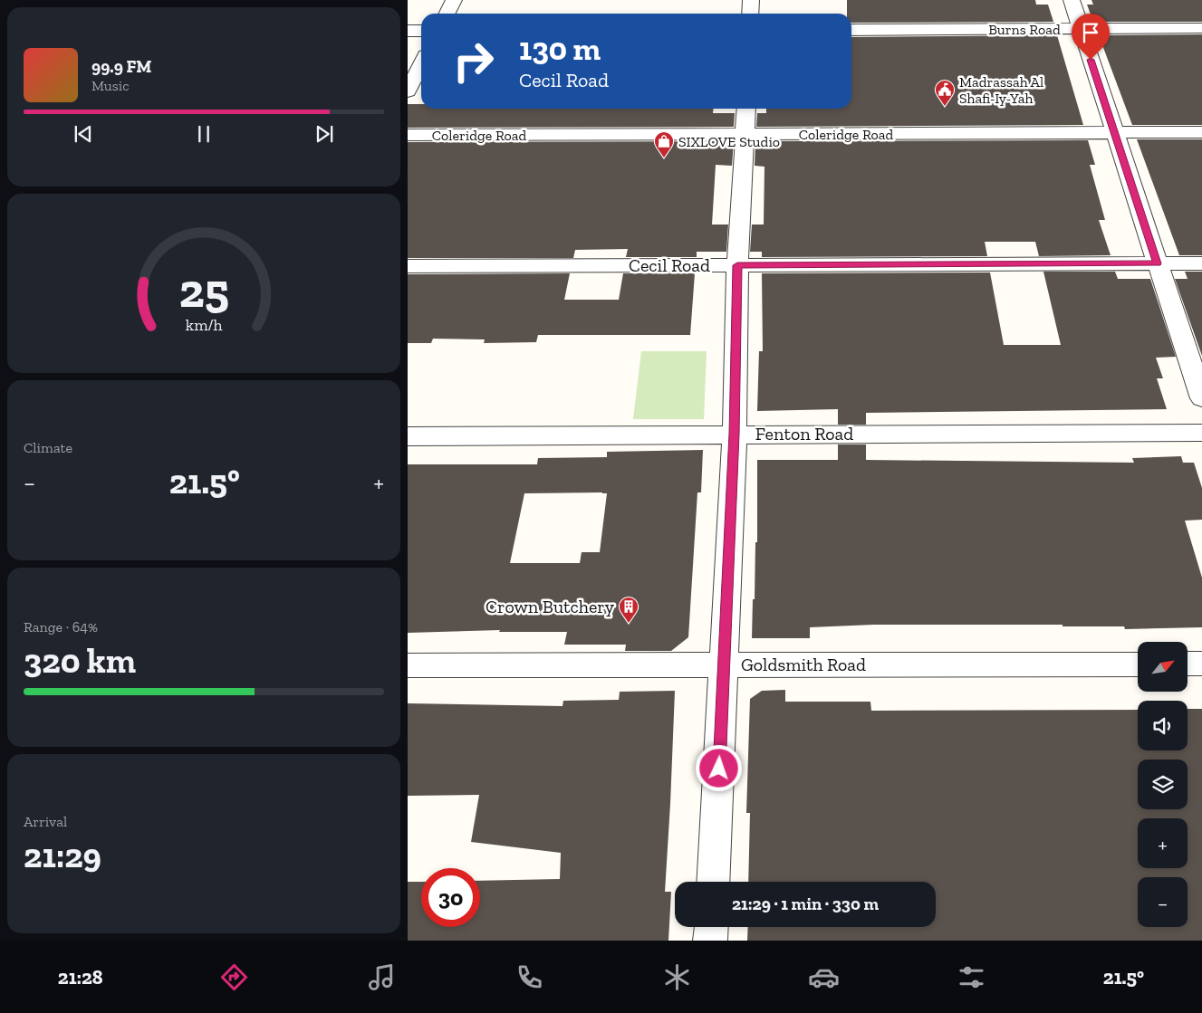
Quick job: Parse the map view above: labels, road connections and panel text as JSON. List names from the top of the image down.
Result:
{
  "streets": {
    "street": [
      "Burns Road",
      "Coleridge Road",
      "Cecil Road",
      "Fenton Road",
      "Goldsmith Road"
    ]
  },
  "places": {
    "public building": ["Madrassah Al Shafi-Iy-Yah"],
    "shop": ["SIXLOVE Studio"],
    "building": ["Crown Butchery"]
  },
  "north": "top right",
  "page": {
    "turn": ["130 m", "Cecil Road"],
    "song": ["99.9 FM", "Music"],
    "tile": [
      "Climate",
      ["Range · 64%", "320 km"],
      ["Arrival", "21:29"]
    ],
    "heat": ["−", "21.5°", "+"],
    "map_buttons": ["+", "−"],
    "limit": "30",
    "trip": "21:29 · 1 min · 330 m",
    "tabs": ["21:28", "21.5°"],
    "gauge": ["25", "km/h"]
  }
}
